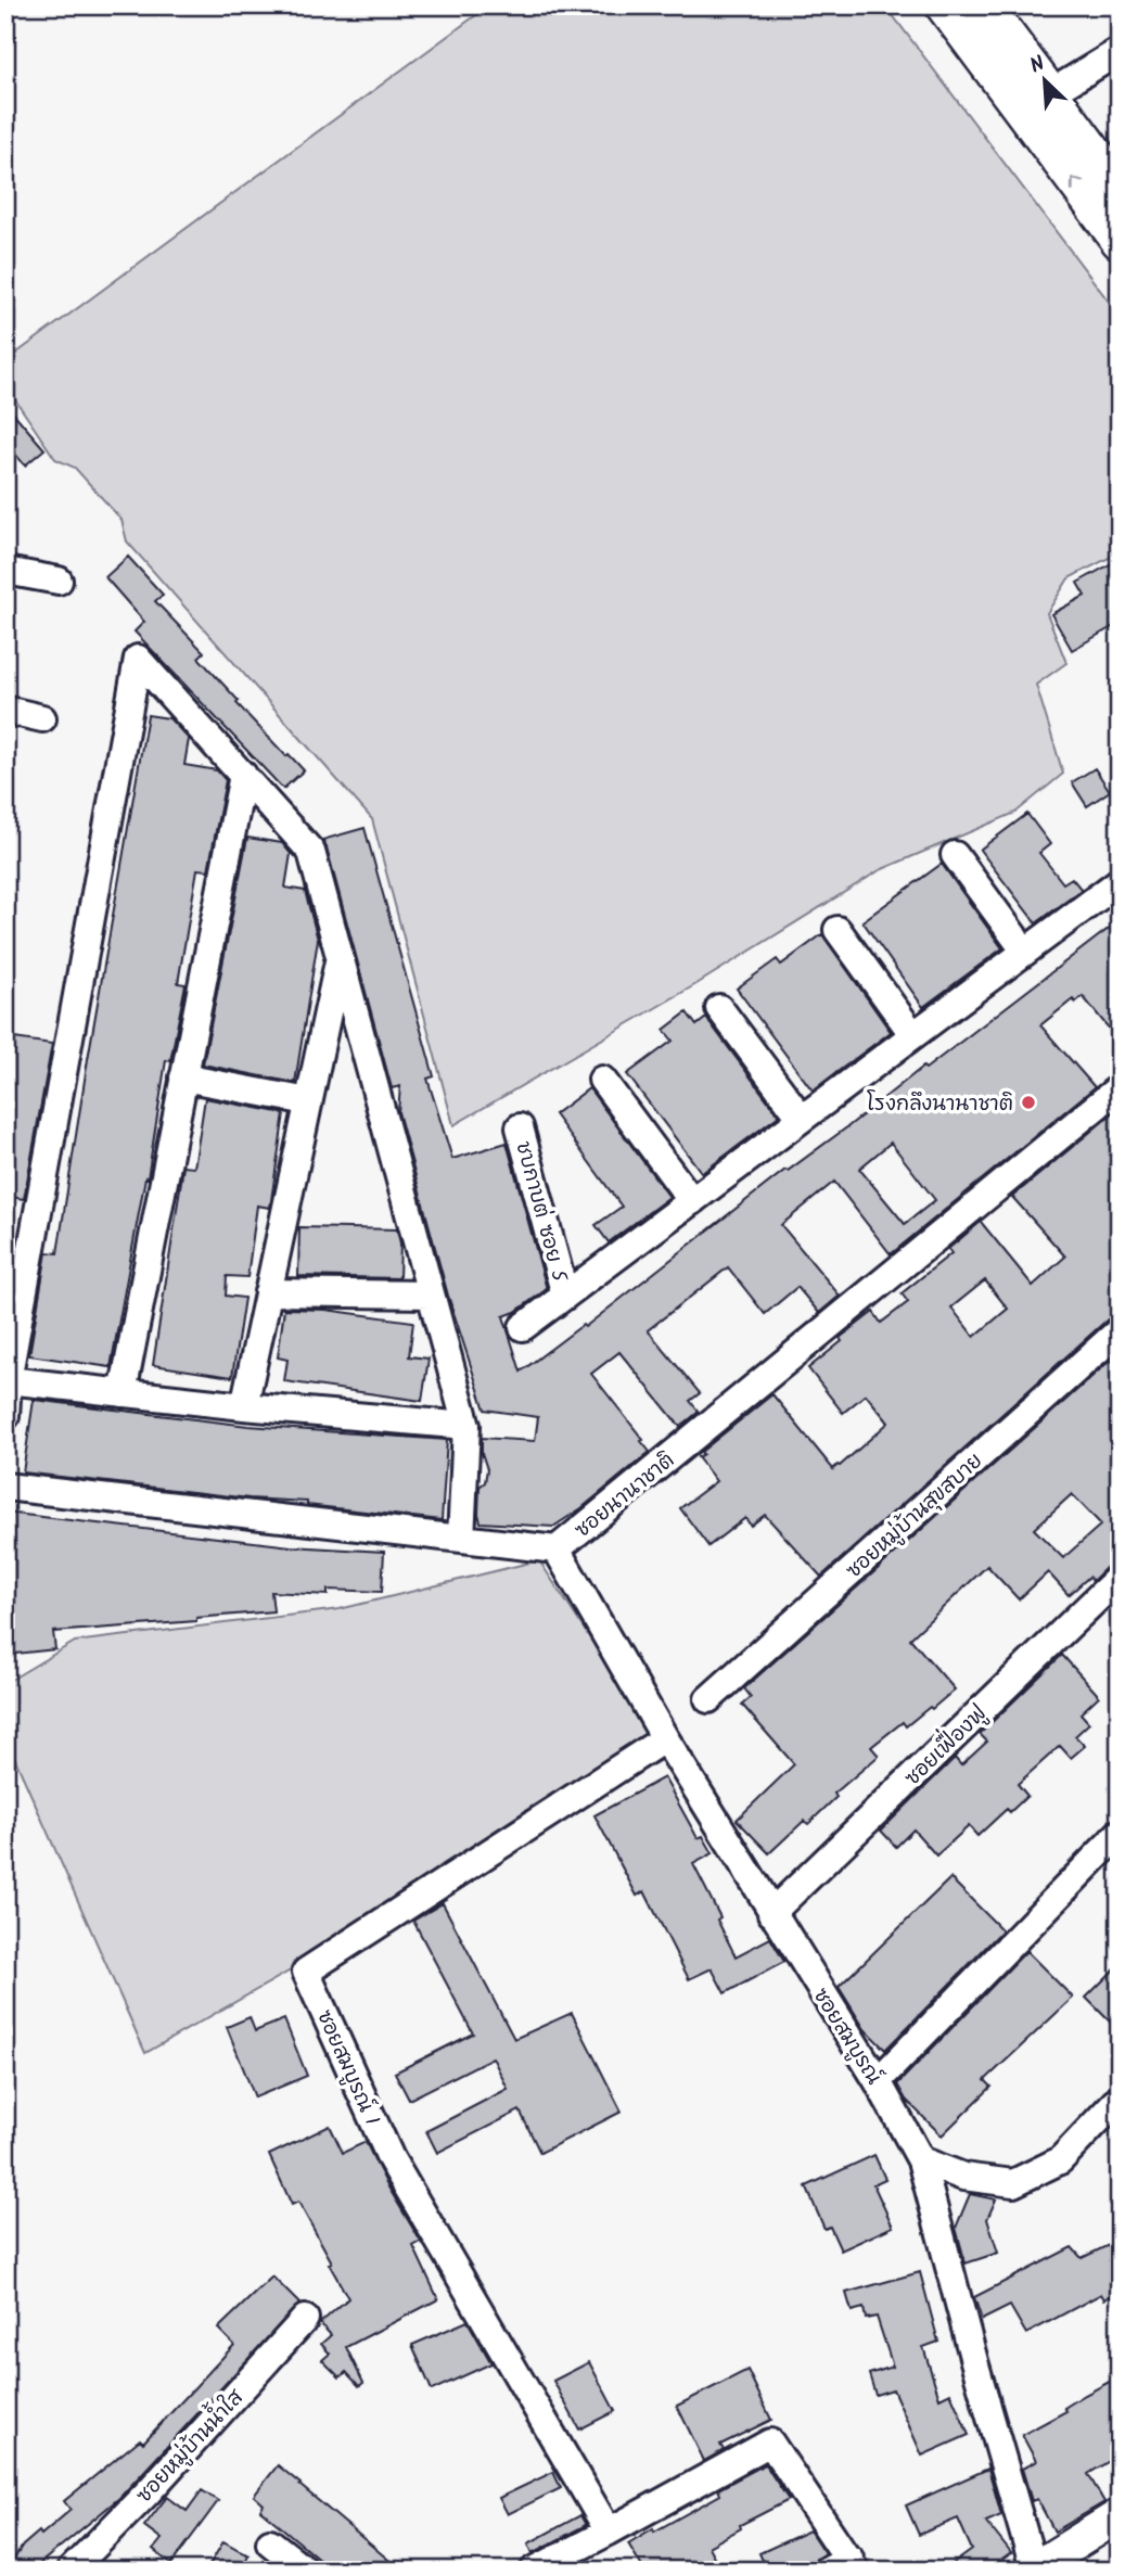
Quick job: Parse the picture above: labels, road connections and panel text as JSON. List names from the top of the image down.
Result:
{
  "streets": {
    "street": [
      "ชบกาบต่ ซอย 5",
      "ซอยนานาชาติ",
      "ซอยหมู่บ้านสุขสบาย",
      "ซอยเฟื่องฟู",
      "ซอยสมบูรณ์",
      "ซอยสมบูรณ์ 1",
      "ซอยหมู่บ้านน้ำใส"
    ]
  },
  "crossings": [
    ["ซอยนานาชาติ", "ซอยสมบูรณ์"],
    ["ซอยเฟื่องฟู", "ซอยสมบูรณ์"],
    ["ซอยสมบูรณ์", "ซอยสมบูรณ์ 1"]
  ],
  "places": ["โรงกลึงนานาชาติ"],
  "north": "top left"
}
